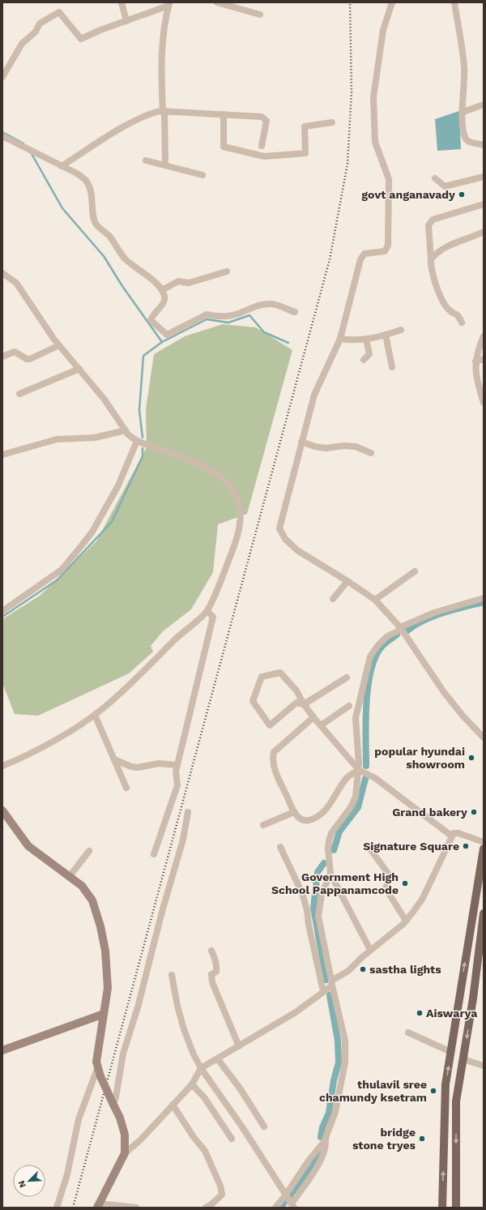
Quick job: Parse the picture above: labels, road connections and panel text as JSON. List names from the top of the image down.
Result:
{
  "places": [
    "govt anganavady",
    "popular hyundai showroom",
    "Grand bakery",
    "Signature Square",
    "Government High School Pappanamcode",
    "sastha lights",
    "Aiswarya",
    "thulavil sree chamundy ksetram",
    "bridge stone tryes"
  ],
  "north": "bottom left"
}
